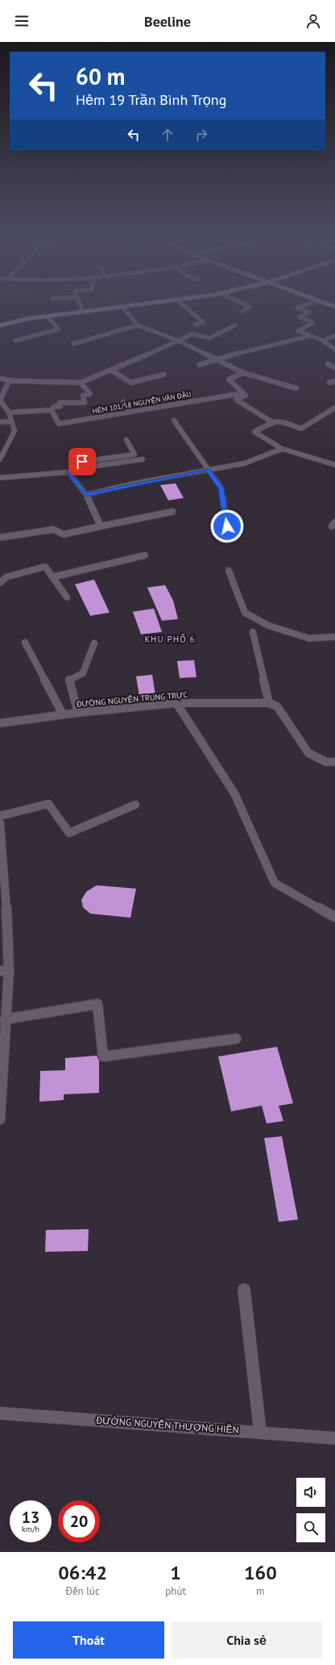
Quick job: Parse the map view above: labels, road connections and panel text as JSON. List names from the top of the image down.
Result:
{
  "streets": {
    "street": ["HẺM 101/58 NGUYỄN VĂN ĐẬU", "ĐƯỜNG NGUYỄN TRUNG TRỰC", "ĐƯỜNG NGUYỄN THƯỢNG HIỀN"]
  },
  "districts": ["KHU PHỐ 6"],
  "page": {
    "header": "Beeline",
    "turn": ["60 m", "Hẻm 19 Trần Bình Trọng"],
    "speed": "13 km/h",
    "limit": "20",
    "eta": [
      "06:42",
      "Đến lúc",
      "1",
      "phút",
      "160",
      "m"
    ],
    "buttons": ["Thoát", "Chia sẻ"]
  }
}
